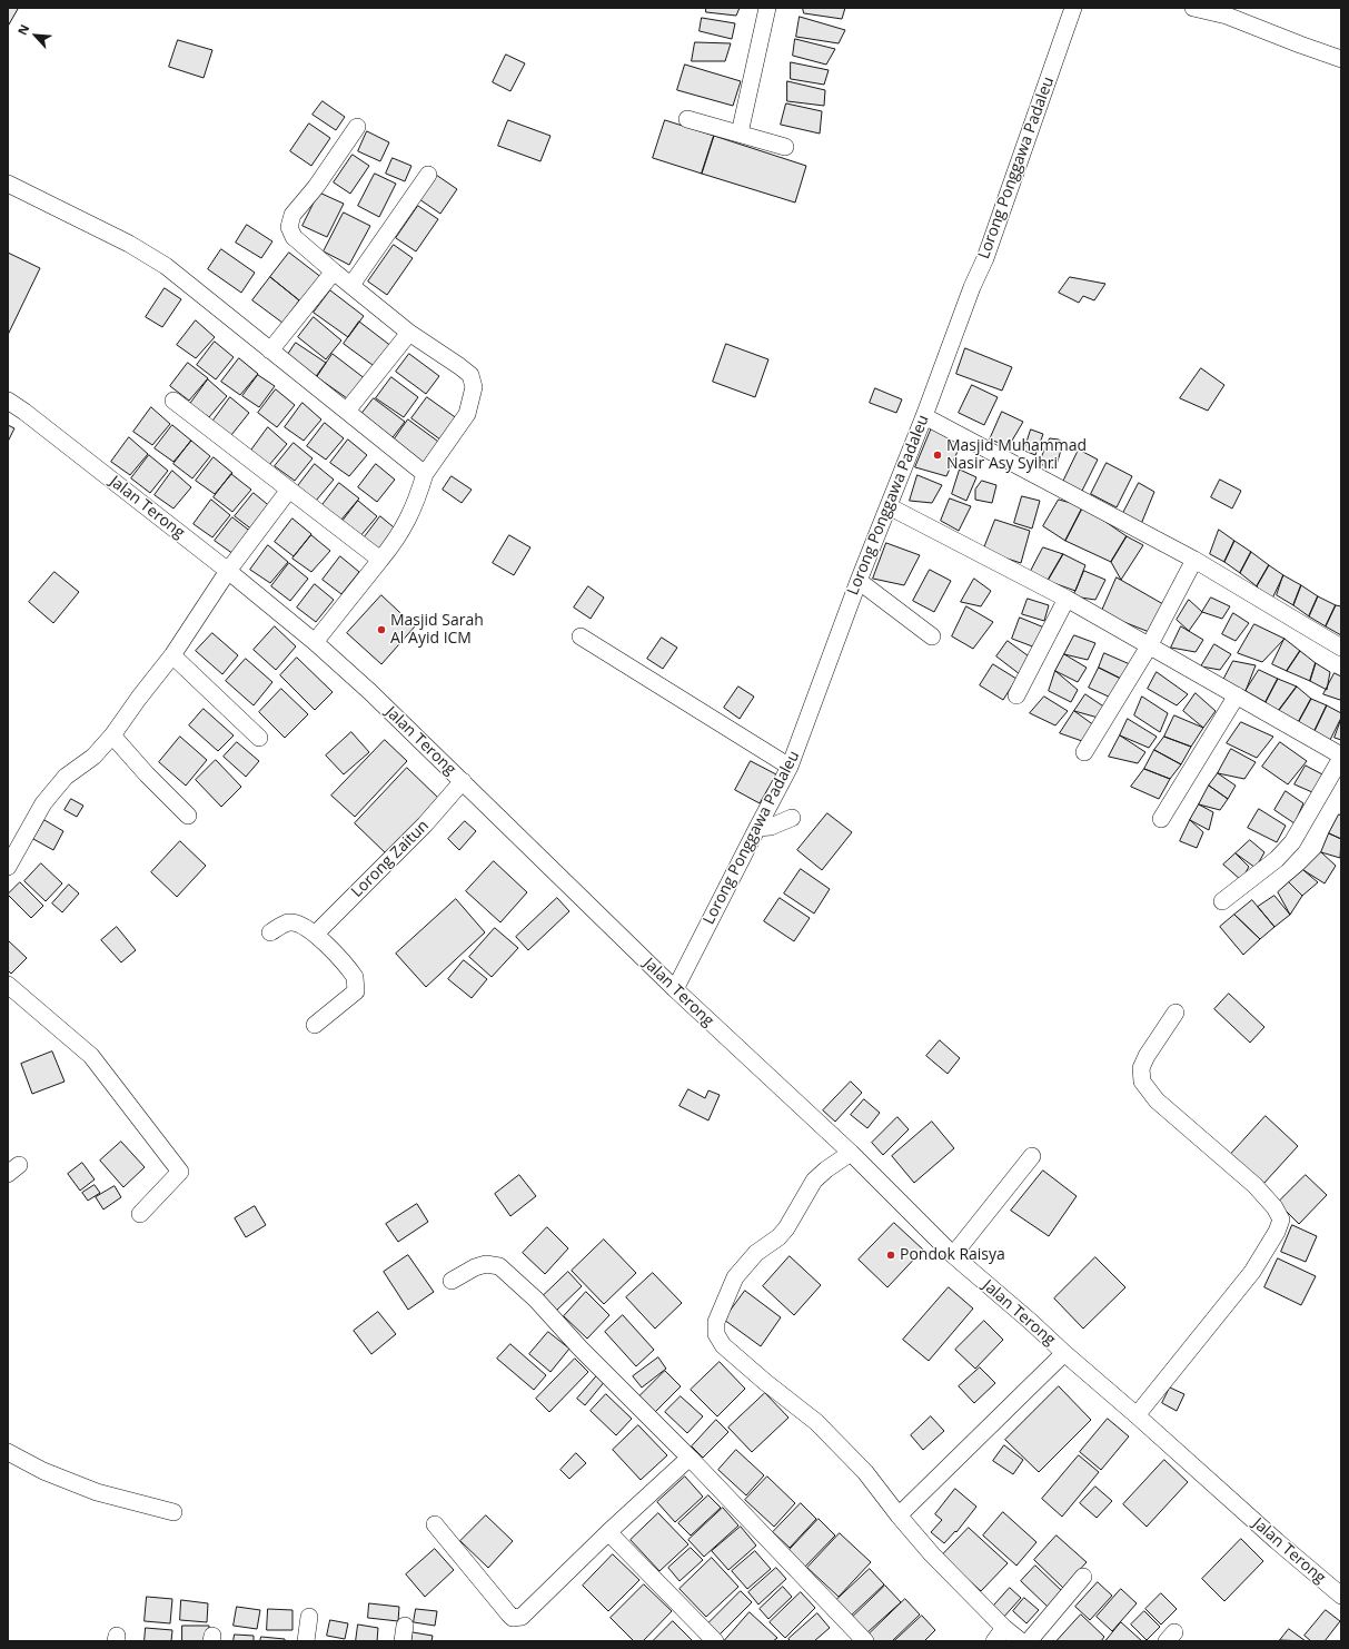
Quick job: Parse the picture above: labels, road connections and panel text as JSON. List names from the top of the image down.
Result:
{
  "streets": {
    "street": ["Lorong Ponggawa Padaleu", "Jalan Terong", "Lorong Zaitun"]
  },
  "crossings": [
    ["Lorong Ponggawa Padaleu", "Jalan Terong"],
    ["Jalan Terong", "Lorong Zaitun"]
  ],
  "places": ["Masjid Muhammad Nasir Asy Syihri", "Masjid Sarah Al Ayid ICM", "Pondok Raisya"],
  "north": "top left"
}
